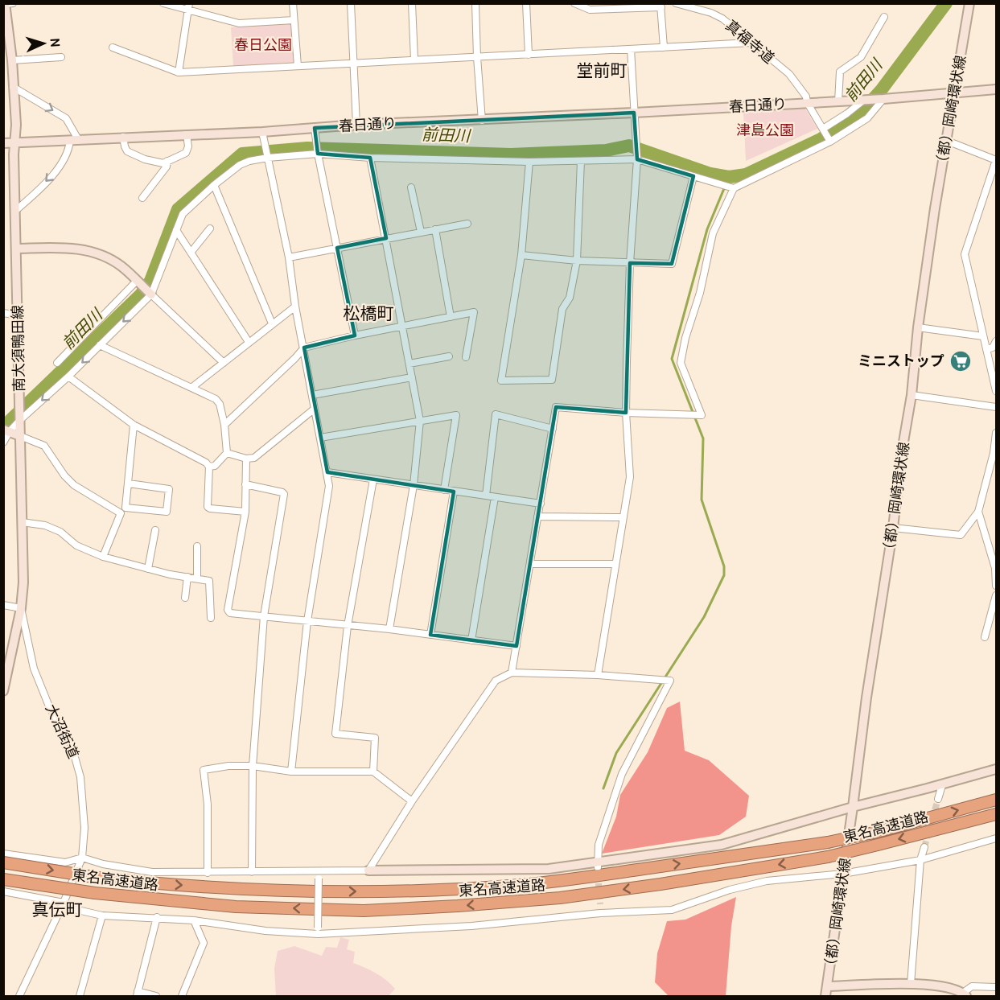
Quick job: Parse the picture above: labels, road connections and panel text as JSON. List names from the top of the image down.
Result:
{
  "streets": {
    "highway": ["東名高速道路"],
    "street": [
      "真福寺道",
      "春日通り",
      "（都）岡崎環状線",
      "南大須鴨田線",
      "大沼街道"
    ]
  },
  "crossings": [
    ["真福寺道", "春日通り"],
    ["春日通り", "南大須鴨田線"],
    ["南大須鴨田線", "大沼街道"]
  ],
  "districts": ["堂前町", "松橋町", "真伝町"],
  "water": ["前田川"],
  "parks": ["春日公園", "津島公園"],
  "places": {
    "supermarket": ["ミニストップ"]
  },
  "north": "right"
}
